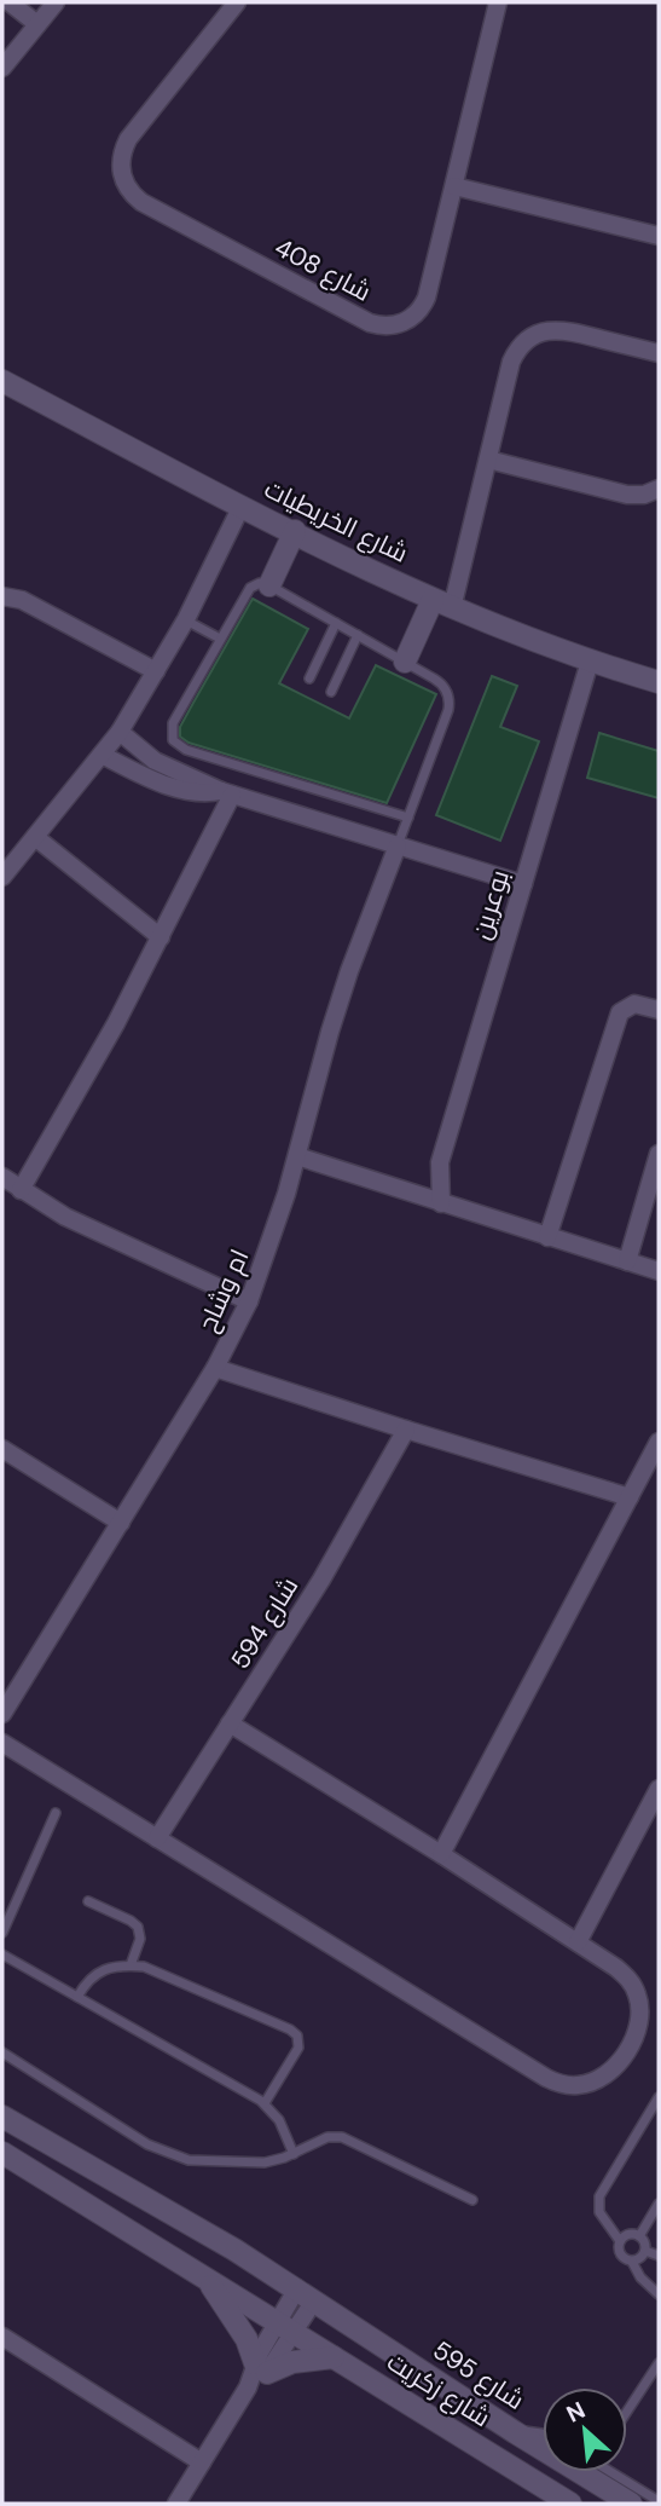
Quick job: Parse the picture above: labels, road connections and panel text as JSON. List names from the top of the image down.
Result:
{
  "streets": {
    "street": [
      "شارع 408",
      "شارع الخريطيات",
      "بوعرين",
      "ام وشاح",
      "شارع 594",
      "شارع 595",
      "شارع زكريت"
    ]
  },
  "crossings": [
    ["شارع الخريطيات", "بوعرين"]
  ],
  "north": "top left"
}
